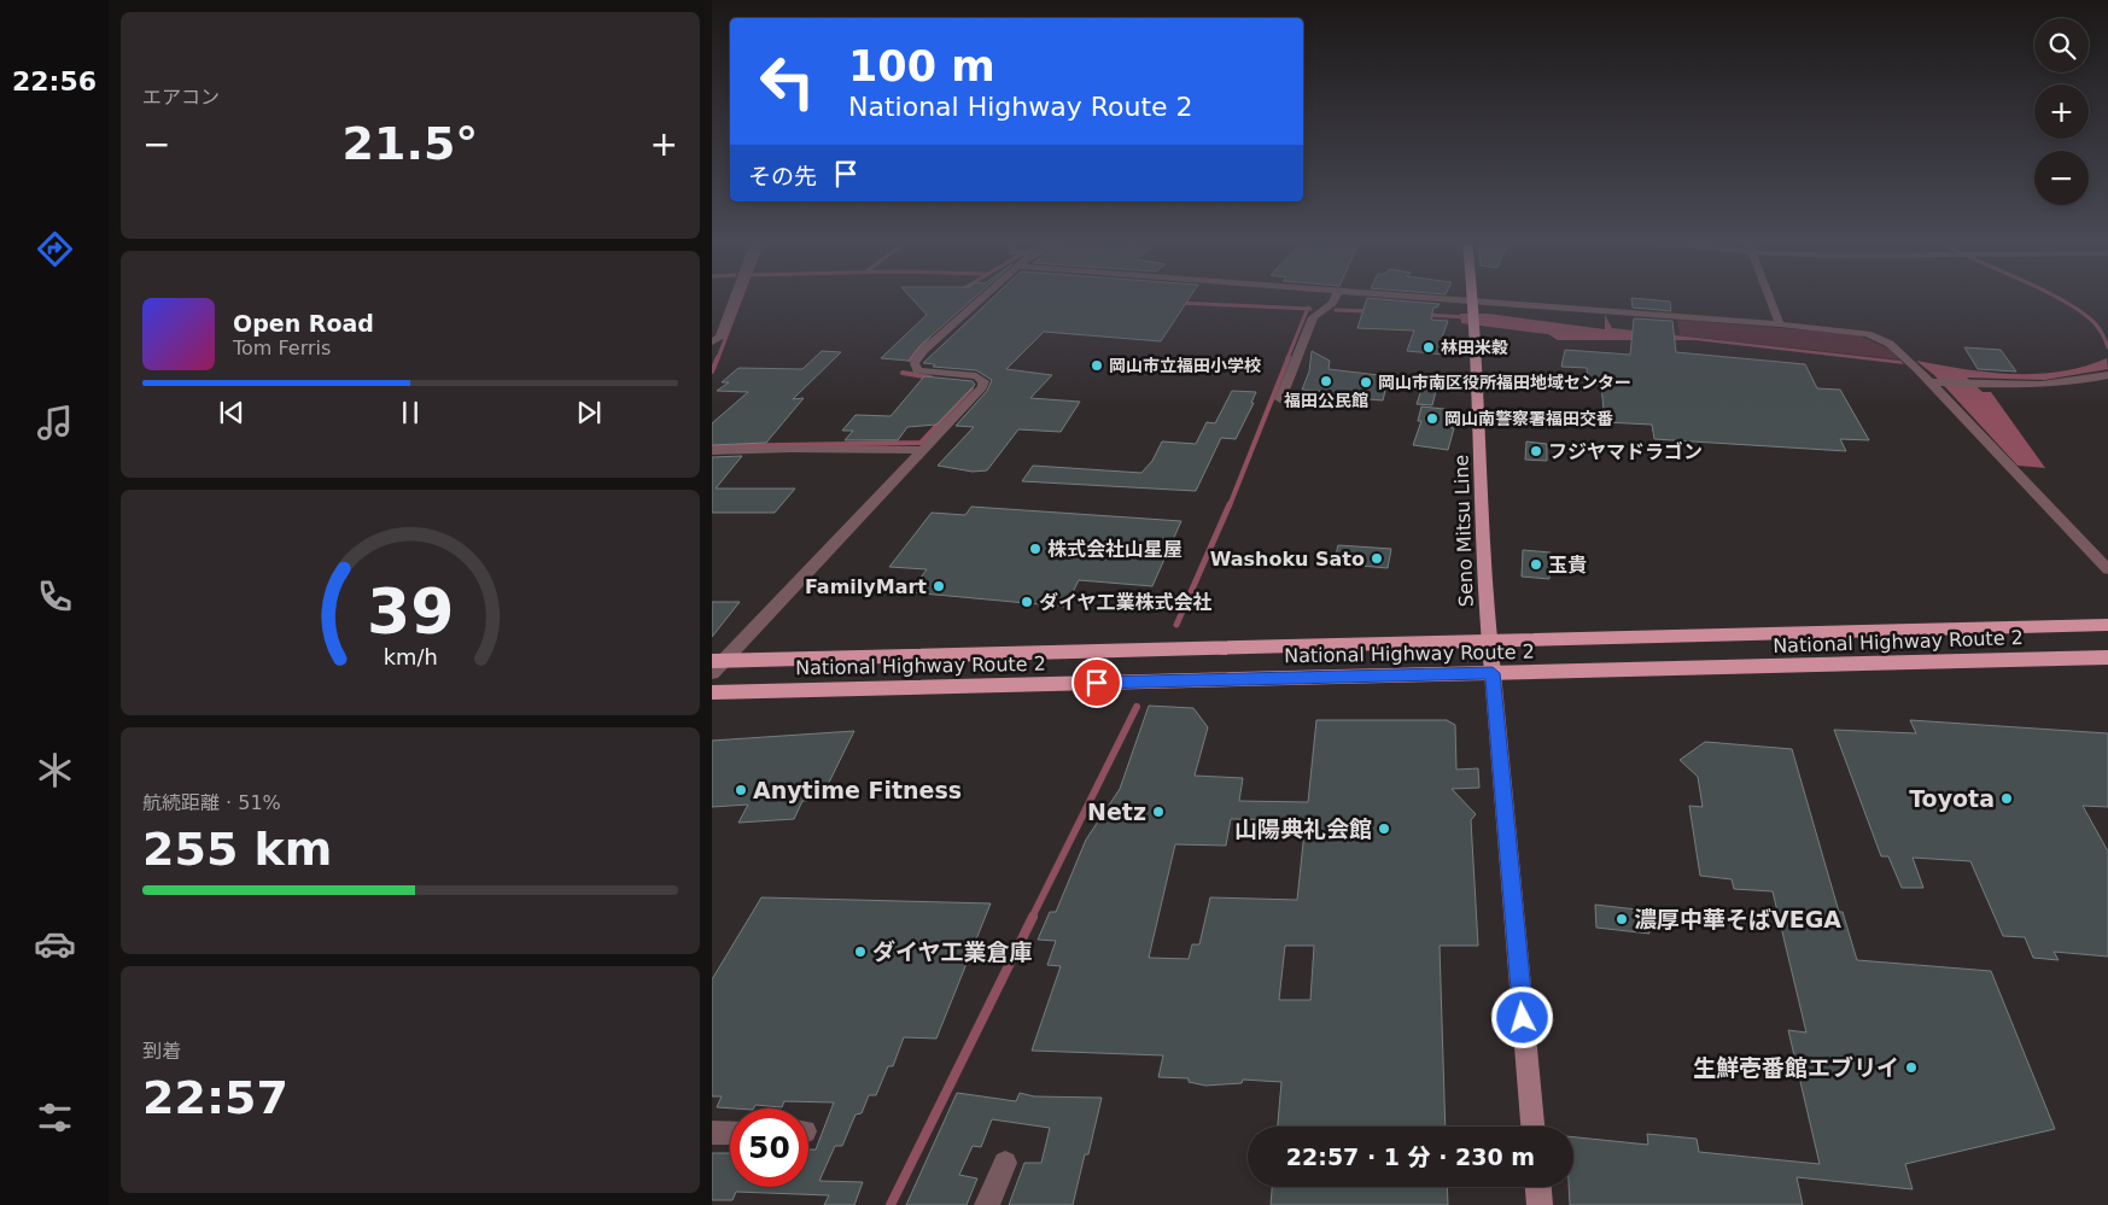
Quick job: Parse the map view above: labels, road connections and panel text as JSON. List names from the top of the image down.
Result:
{
  "streets": {
    "highway": ["National Highway Route 2"],
    "main road": ["Seno Mitsu Line"]
  },
  "crossings": [
    ["Seno Mitsu Line", "National Highway Route 2"]
  ],
  "places": [
    "林田米穀",
    "岡山市立福田小学校",
    "福田公民館",
    "岡山市南区役所福田地域センター",
    "岡山南警察署福田交番",
    "フジヤマドラゴン",
    "株式会社山星屋",
    "Washoku Sato",
    "玉貴",
    "FamilyMart",
    "ダイヤ工業株式会社",
    "Anytime Fitness",
    "Toyota",
    "Netz",
    "山陽典礼会館",
    "濃厚中華そばVEGA",
    "ダイヤ工業倉庫",
    "生鮮壱番館エブリイ"
  ],
  "page": {
    "tabs": "22:56",
    "tile": [
      "エアコン",
      ["航続距離 · 51%", "255 km"],
      ["到着", "22:57"]
    ],
    "map_buttons": ["+", "−"],
    "turn": ["100 m", "National Highway Route 2"],
    "heat": ["−", "21.5°", "+"],
    "then": "その先",
    "song": ["Open Road", "Tom Ferris"],
    "limit": "50",
    "trip": "22:57 · 1 分 · 230 m",
    "gauge": ["39", "km/h"]
  }
}
